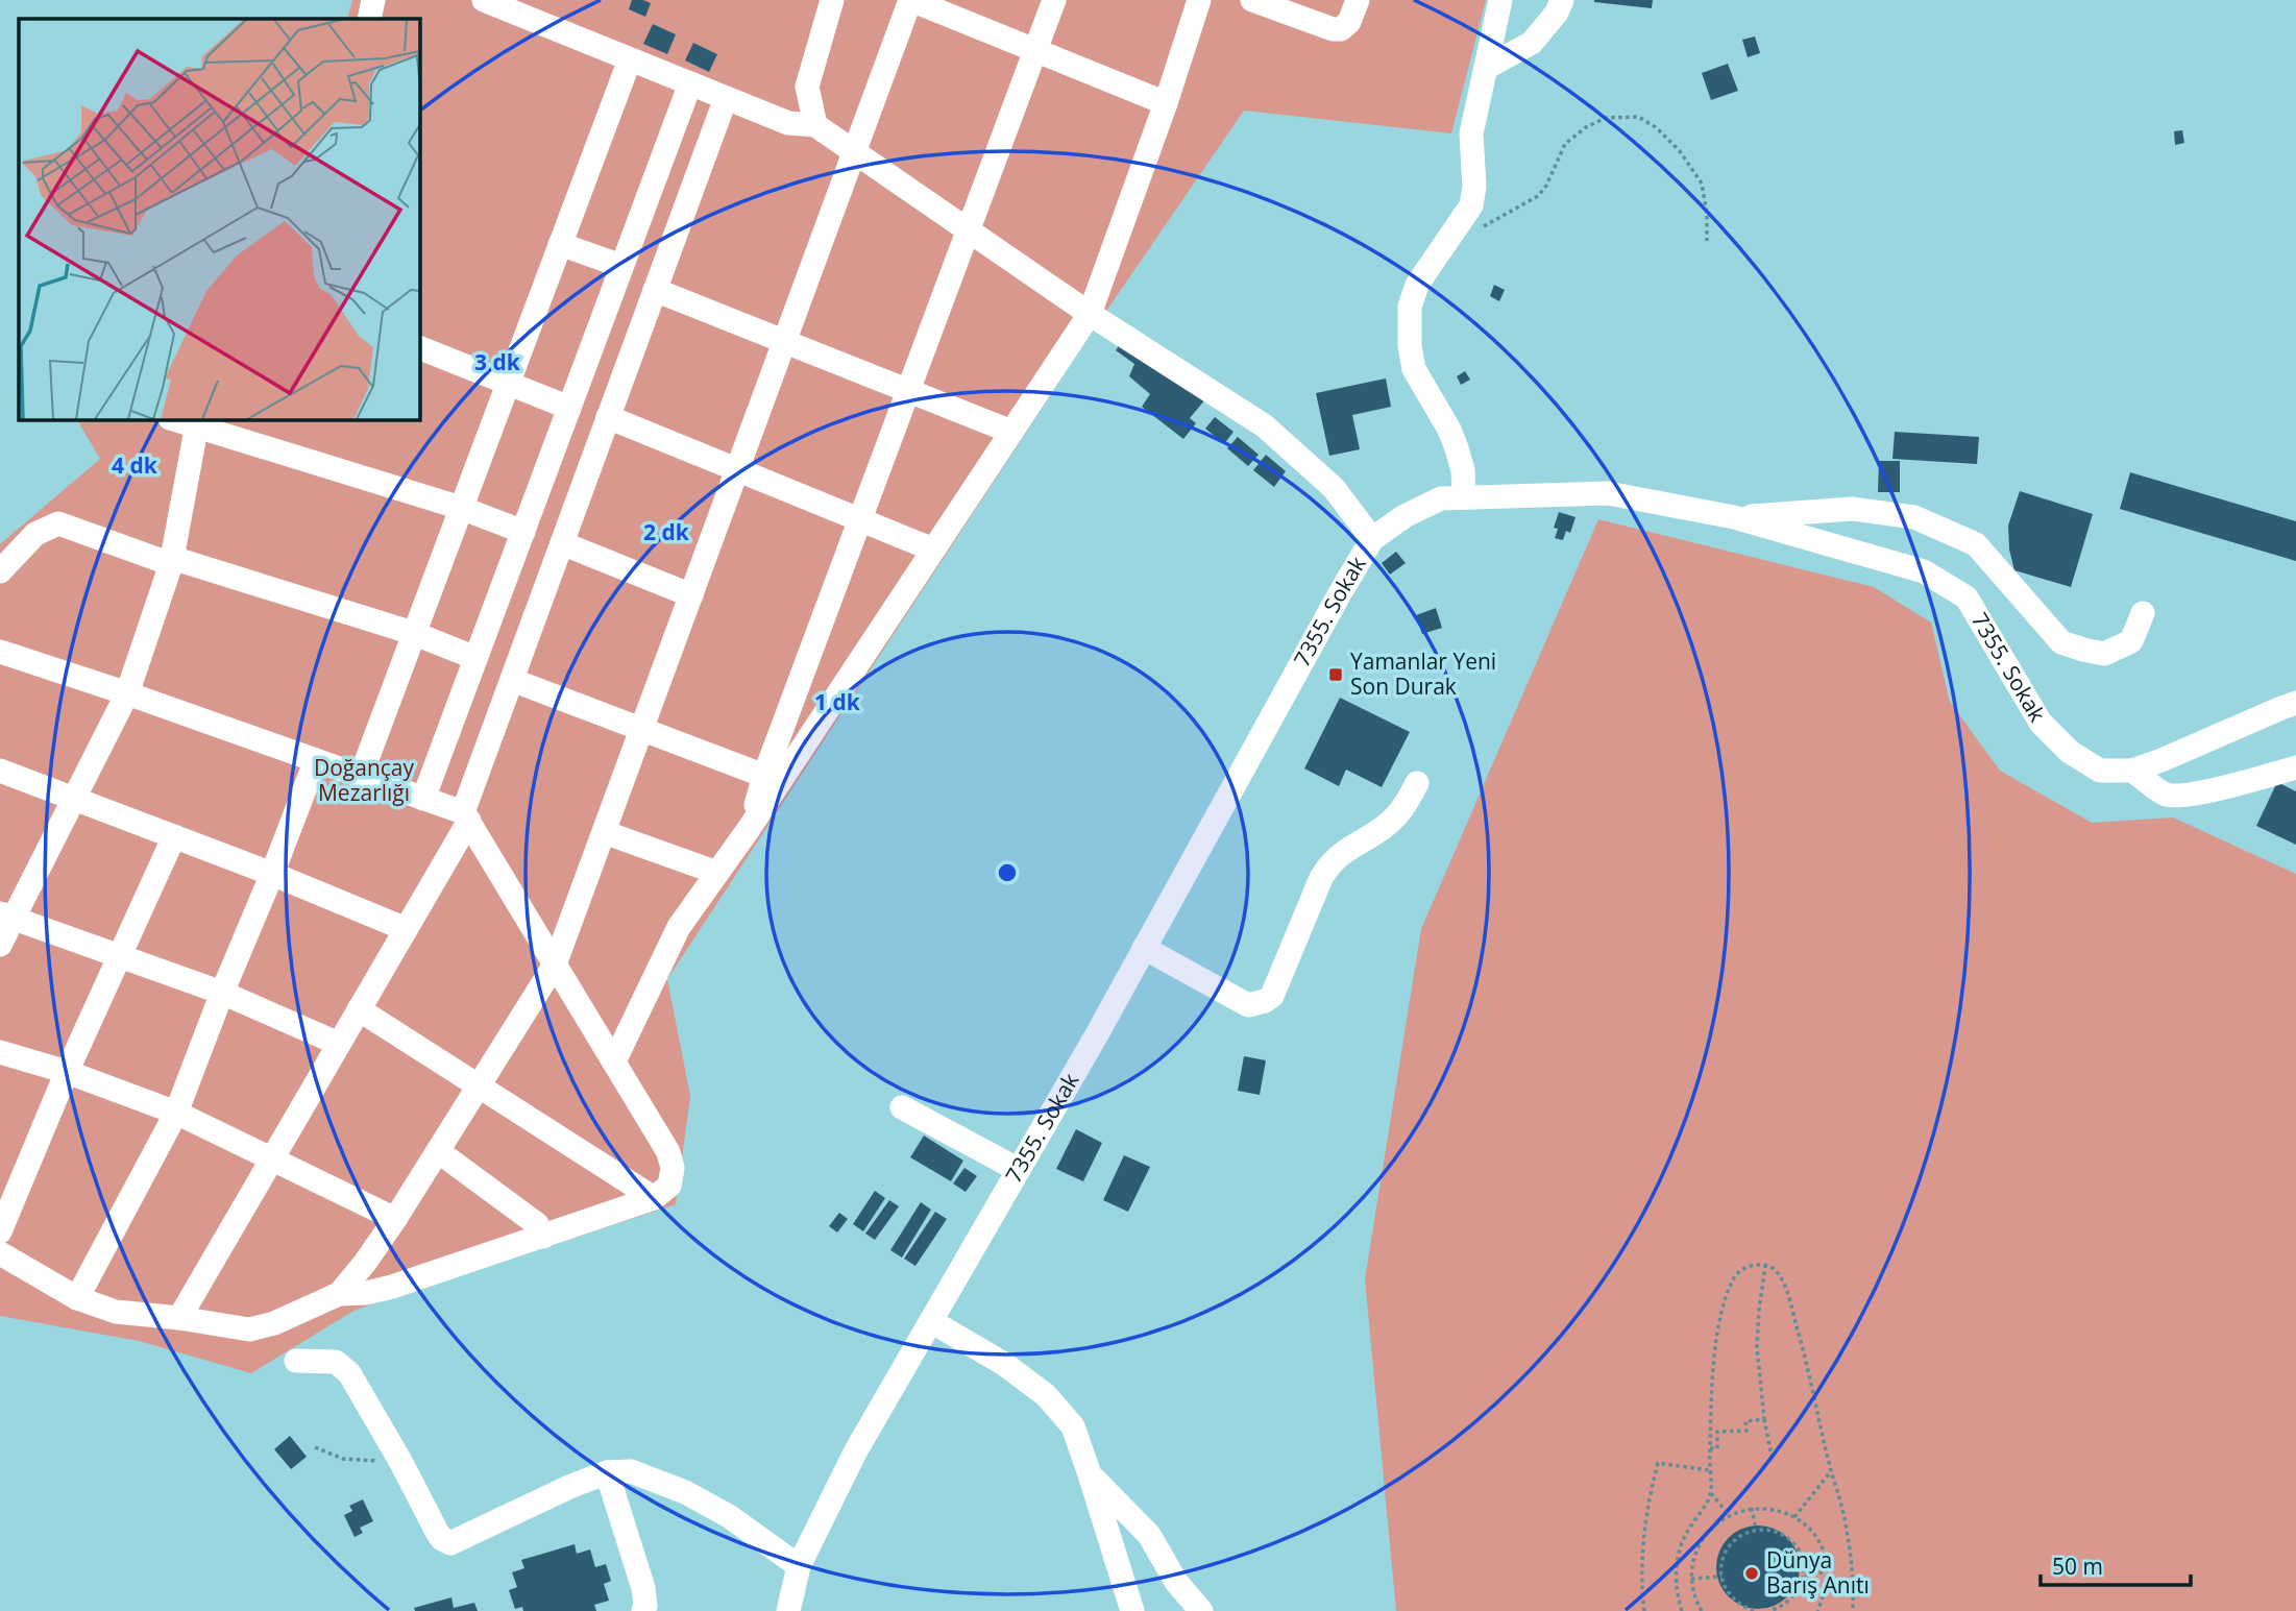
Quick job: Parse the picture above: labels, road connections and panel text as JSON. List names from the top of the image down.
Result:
{
  "streets": {
    "street": ["7355. Sokak"]
  },
  "parks": ["Doğançay Mezarlığı"],
  "places": {
    "transit": ["Yamanlar Yeni Son Durak"],
    "other": ["Dünya Barış Anıtı"]
  },
  "scale_bar": "50 m",
  "rings": [
    "3 dk",
    "4 dk",
    "2 dk",
    "1 dk"
  ]
}
